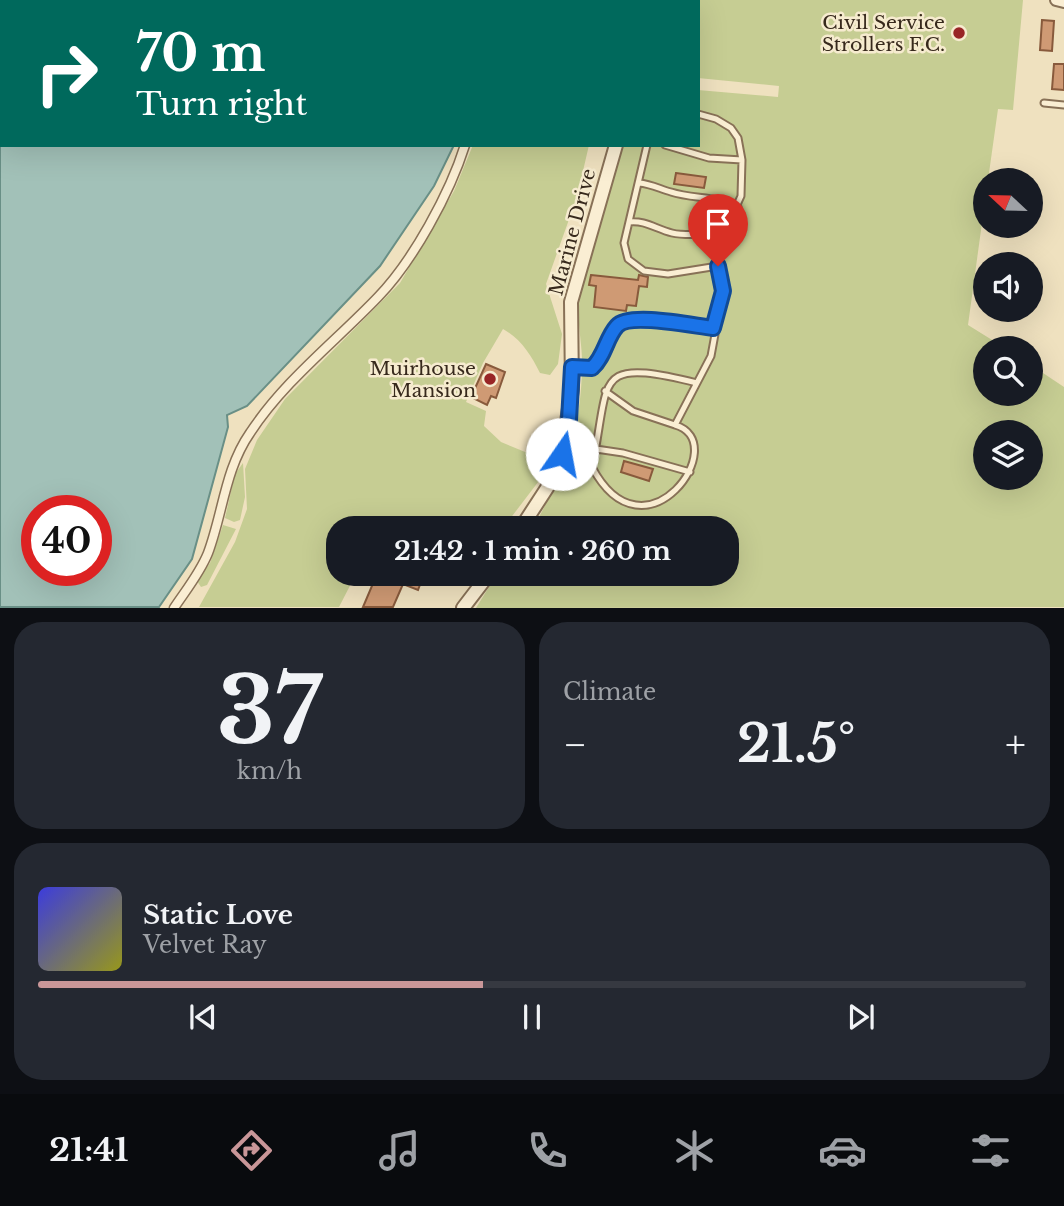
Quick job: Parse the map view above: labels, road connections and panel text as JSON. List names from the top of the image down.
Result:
{
  "streets": {
    "street": ["Marine Drive"]
  },
  "places": ["Civil Service Strollers F.C.", "Muirhouse Mansion"],
  "north": "left",
  "page": {
    "turn": ["70 m", "Turn right"],
    "limit": "40",
    "trip": "21:42 · 1 min · 260 m",
    "tile": [
      ["37", "km/h"],
      "Climate"
    ],
    "heat": ["−", "21.5°", "+"],
    "song": ["Static Love", "Velvet Ray"],
    "tabs": "21:41"
  }
}
